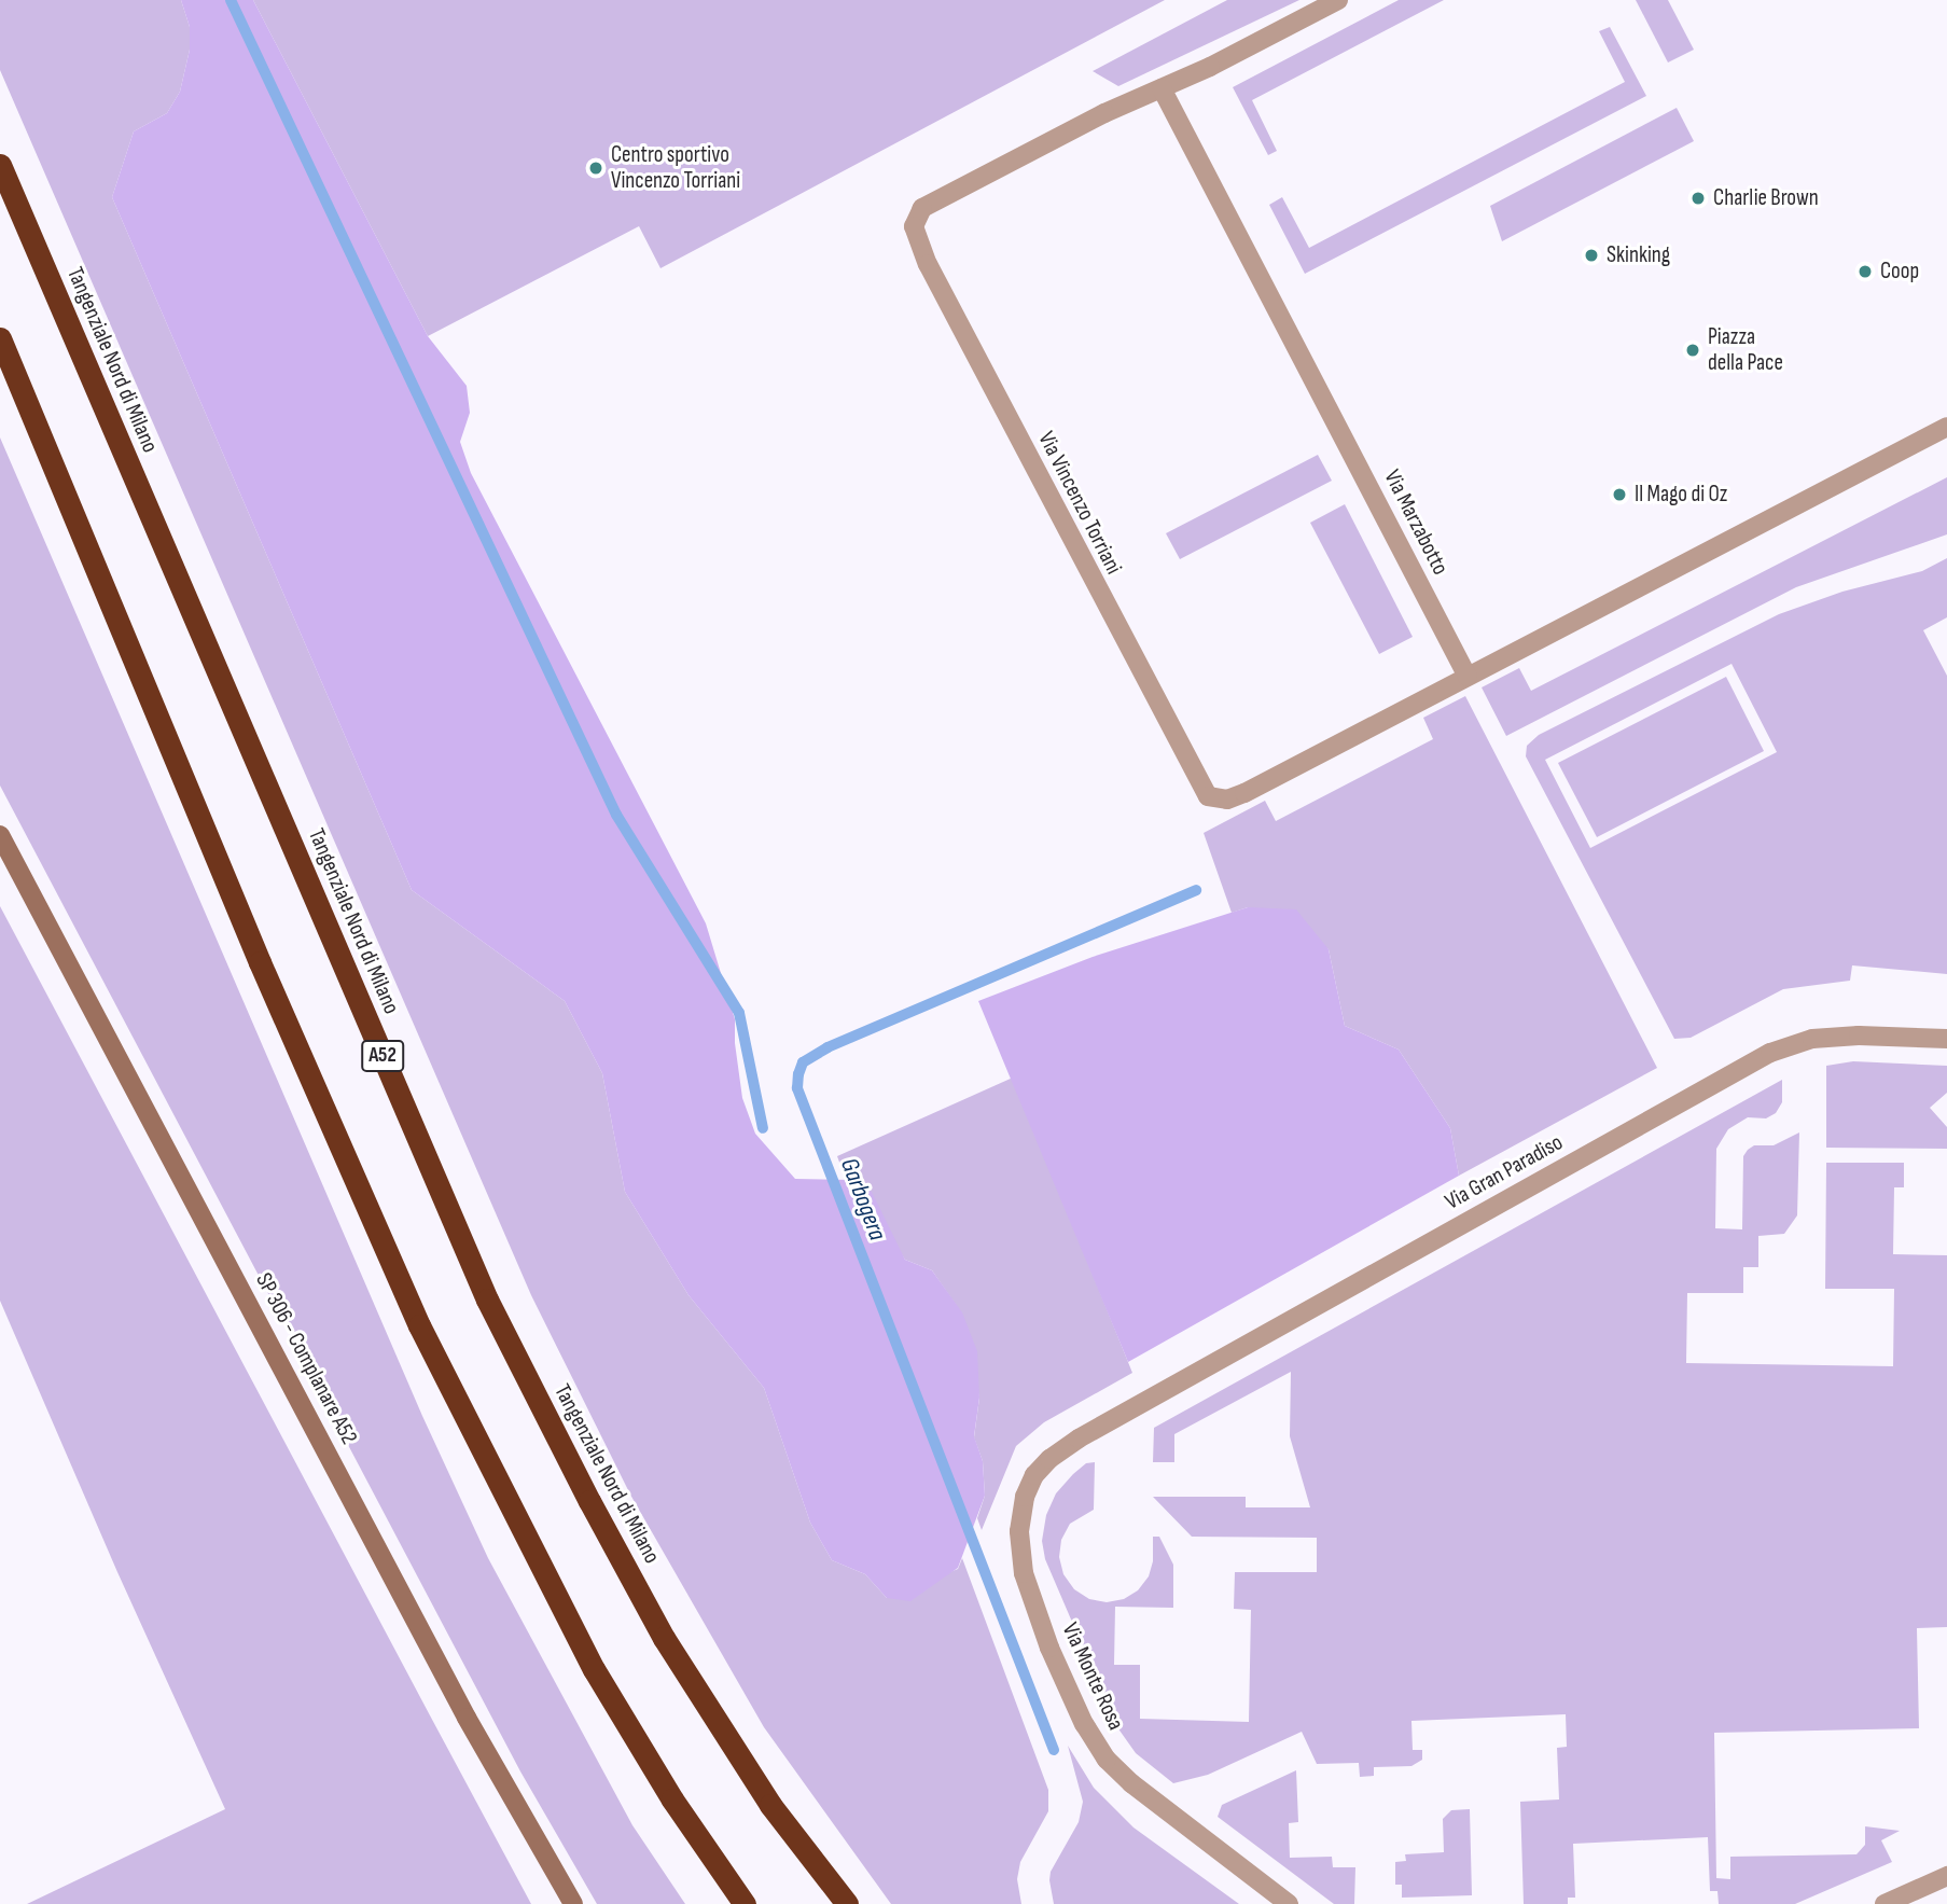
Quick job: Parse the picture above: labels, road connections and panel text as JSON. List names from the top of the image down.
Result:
{
  "streets": {
    "highway": ["Tangenziale Nord di Milano", "A52"],
    "main road": ["SP 306 - Complanare A52"],
    "street": [
      "Via Vincenzo Torriani",
      "Via Marzabotto",
      "Via Gran Paradiso",
      "Via Monte Rosa"
    ]
  },
  "crossings": [
    ["Via Vincenzo Torriani", "Via Marzabotto"],
    ["Via Gran Paradiso", "Via Monte Rosa"]
  ],
  "water": ["Garbogera"],
  "places": [
    "Centro sportivo Vincenzo Torriani",
    "Charlie Brown",
    "Skinking",
    "Coop",
    "Piazza della Pace",
    "Il Mago di Oz"
  ]
}
